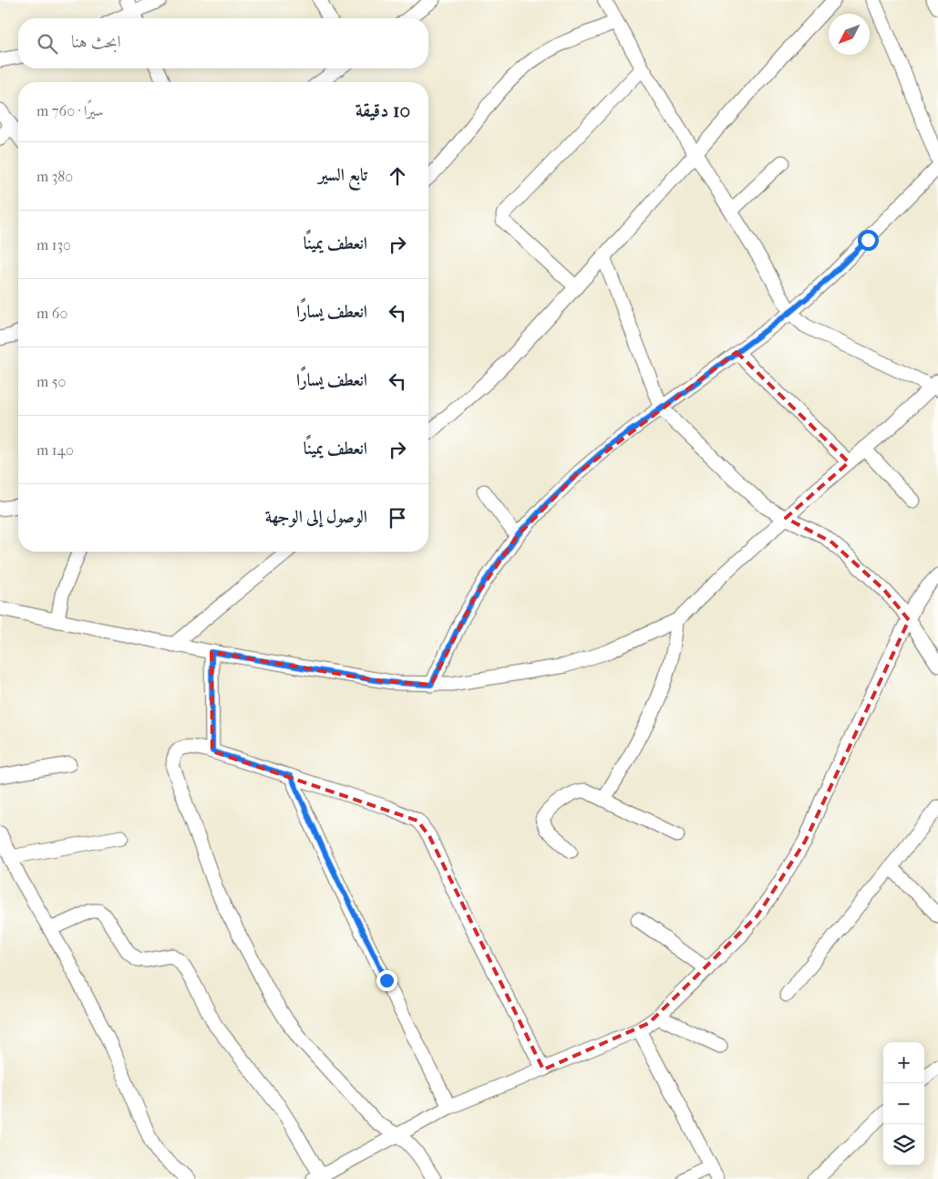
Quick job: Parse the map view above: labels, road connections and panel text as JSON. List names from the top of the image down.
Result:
{
  "north": "bottom left",
  "page": {
    "search": "ابحث هنا",
    "heading": ["10 دقيقة", "سيرًا · 760 m"],
    "list": [
      ["تابع السير", "380 m"],
      ["انعطف يمينًا", "130 m"],
      ["انعطف يسارًا", "60 m"],
      ["انعطف يسارًا", "50 m"],
      ["انعطف يمينًا", "140 m"],
      "الوصول إلى الوجهة"
    ],
    "map_buttons": ["+", "−"]
  }
}
